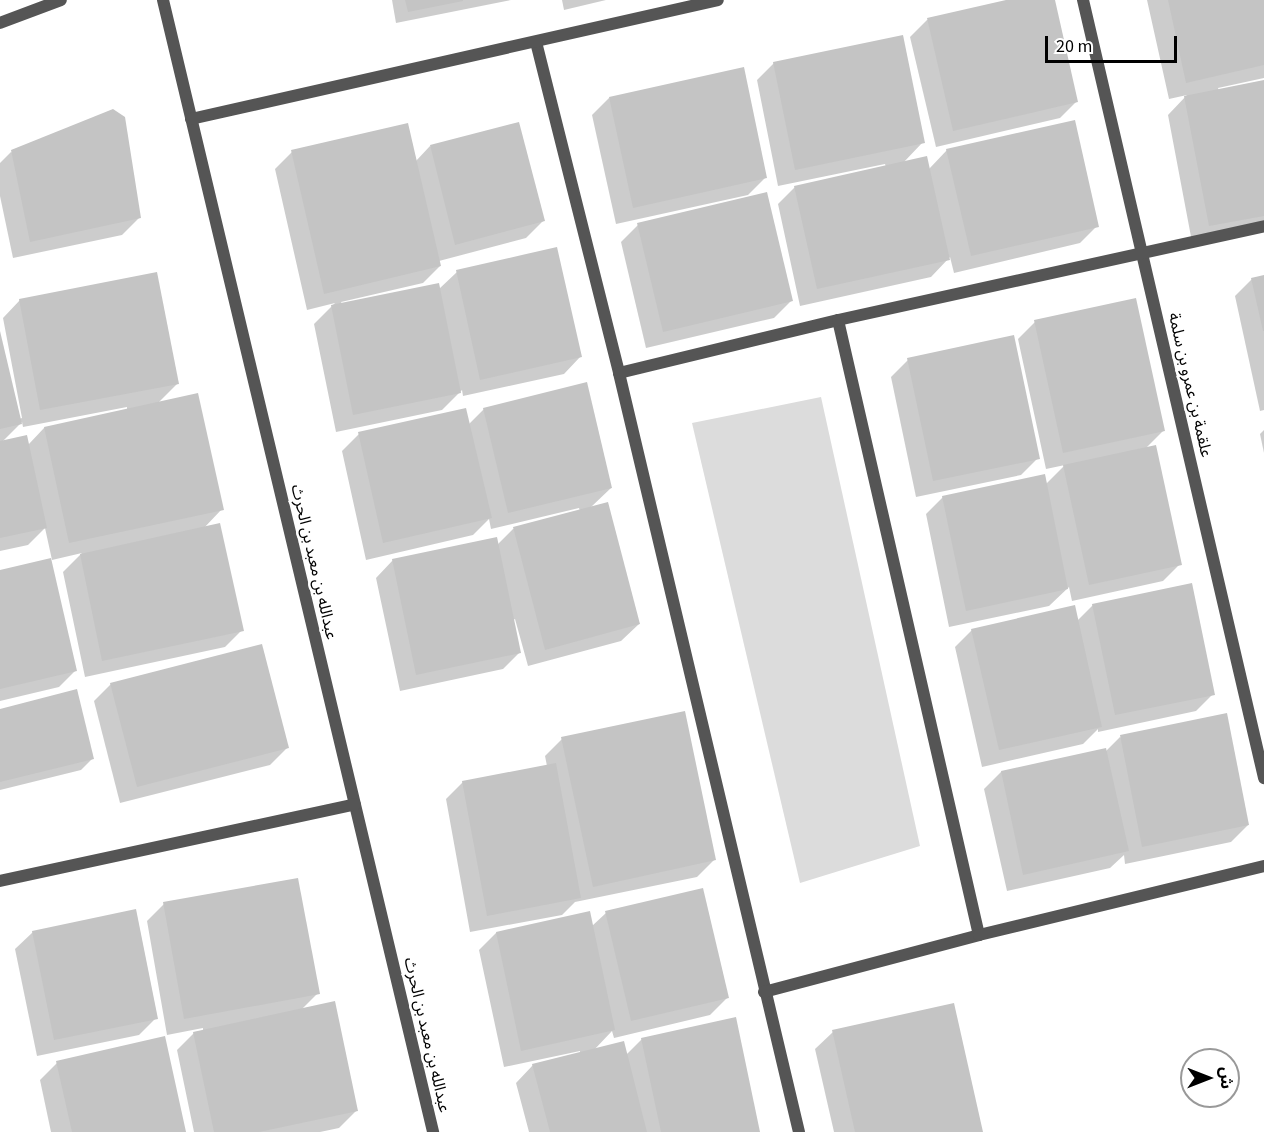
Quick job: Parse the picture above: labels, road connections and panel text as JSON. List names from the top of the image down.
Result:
{
  "streets": {
    "street": ["علقمة بن عمرو بن سلمة", "عبدالله بن معبد بن الحرث"]
  },
  "scale_bar": "20 m",
  "north": "right"
}
